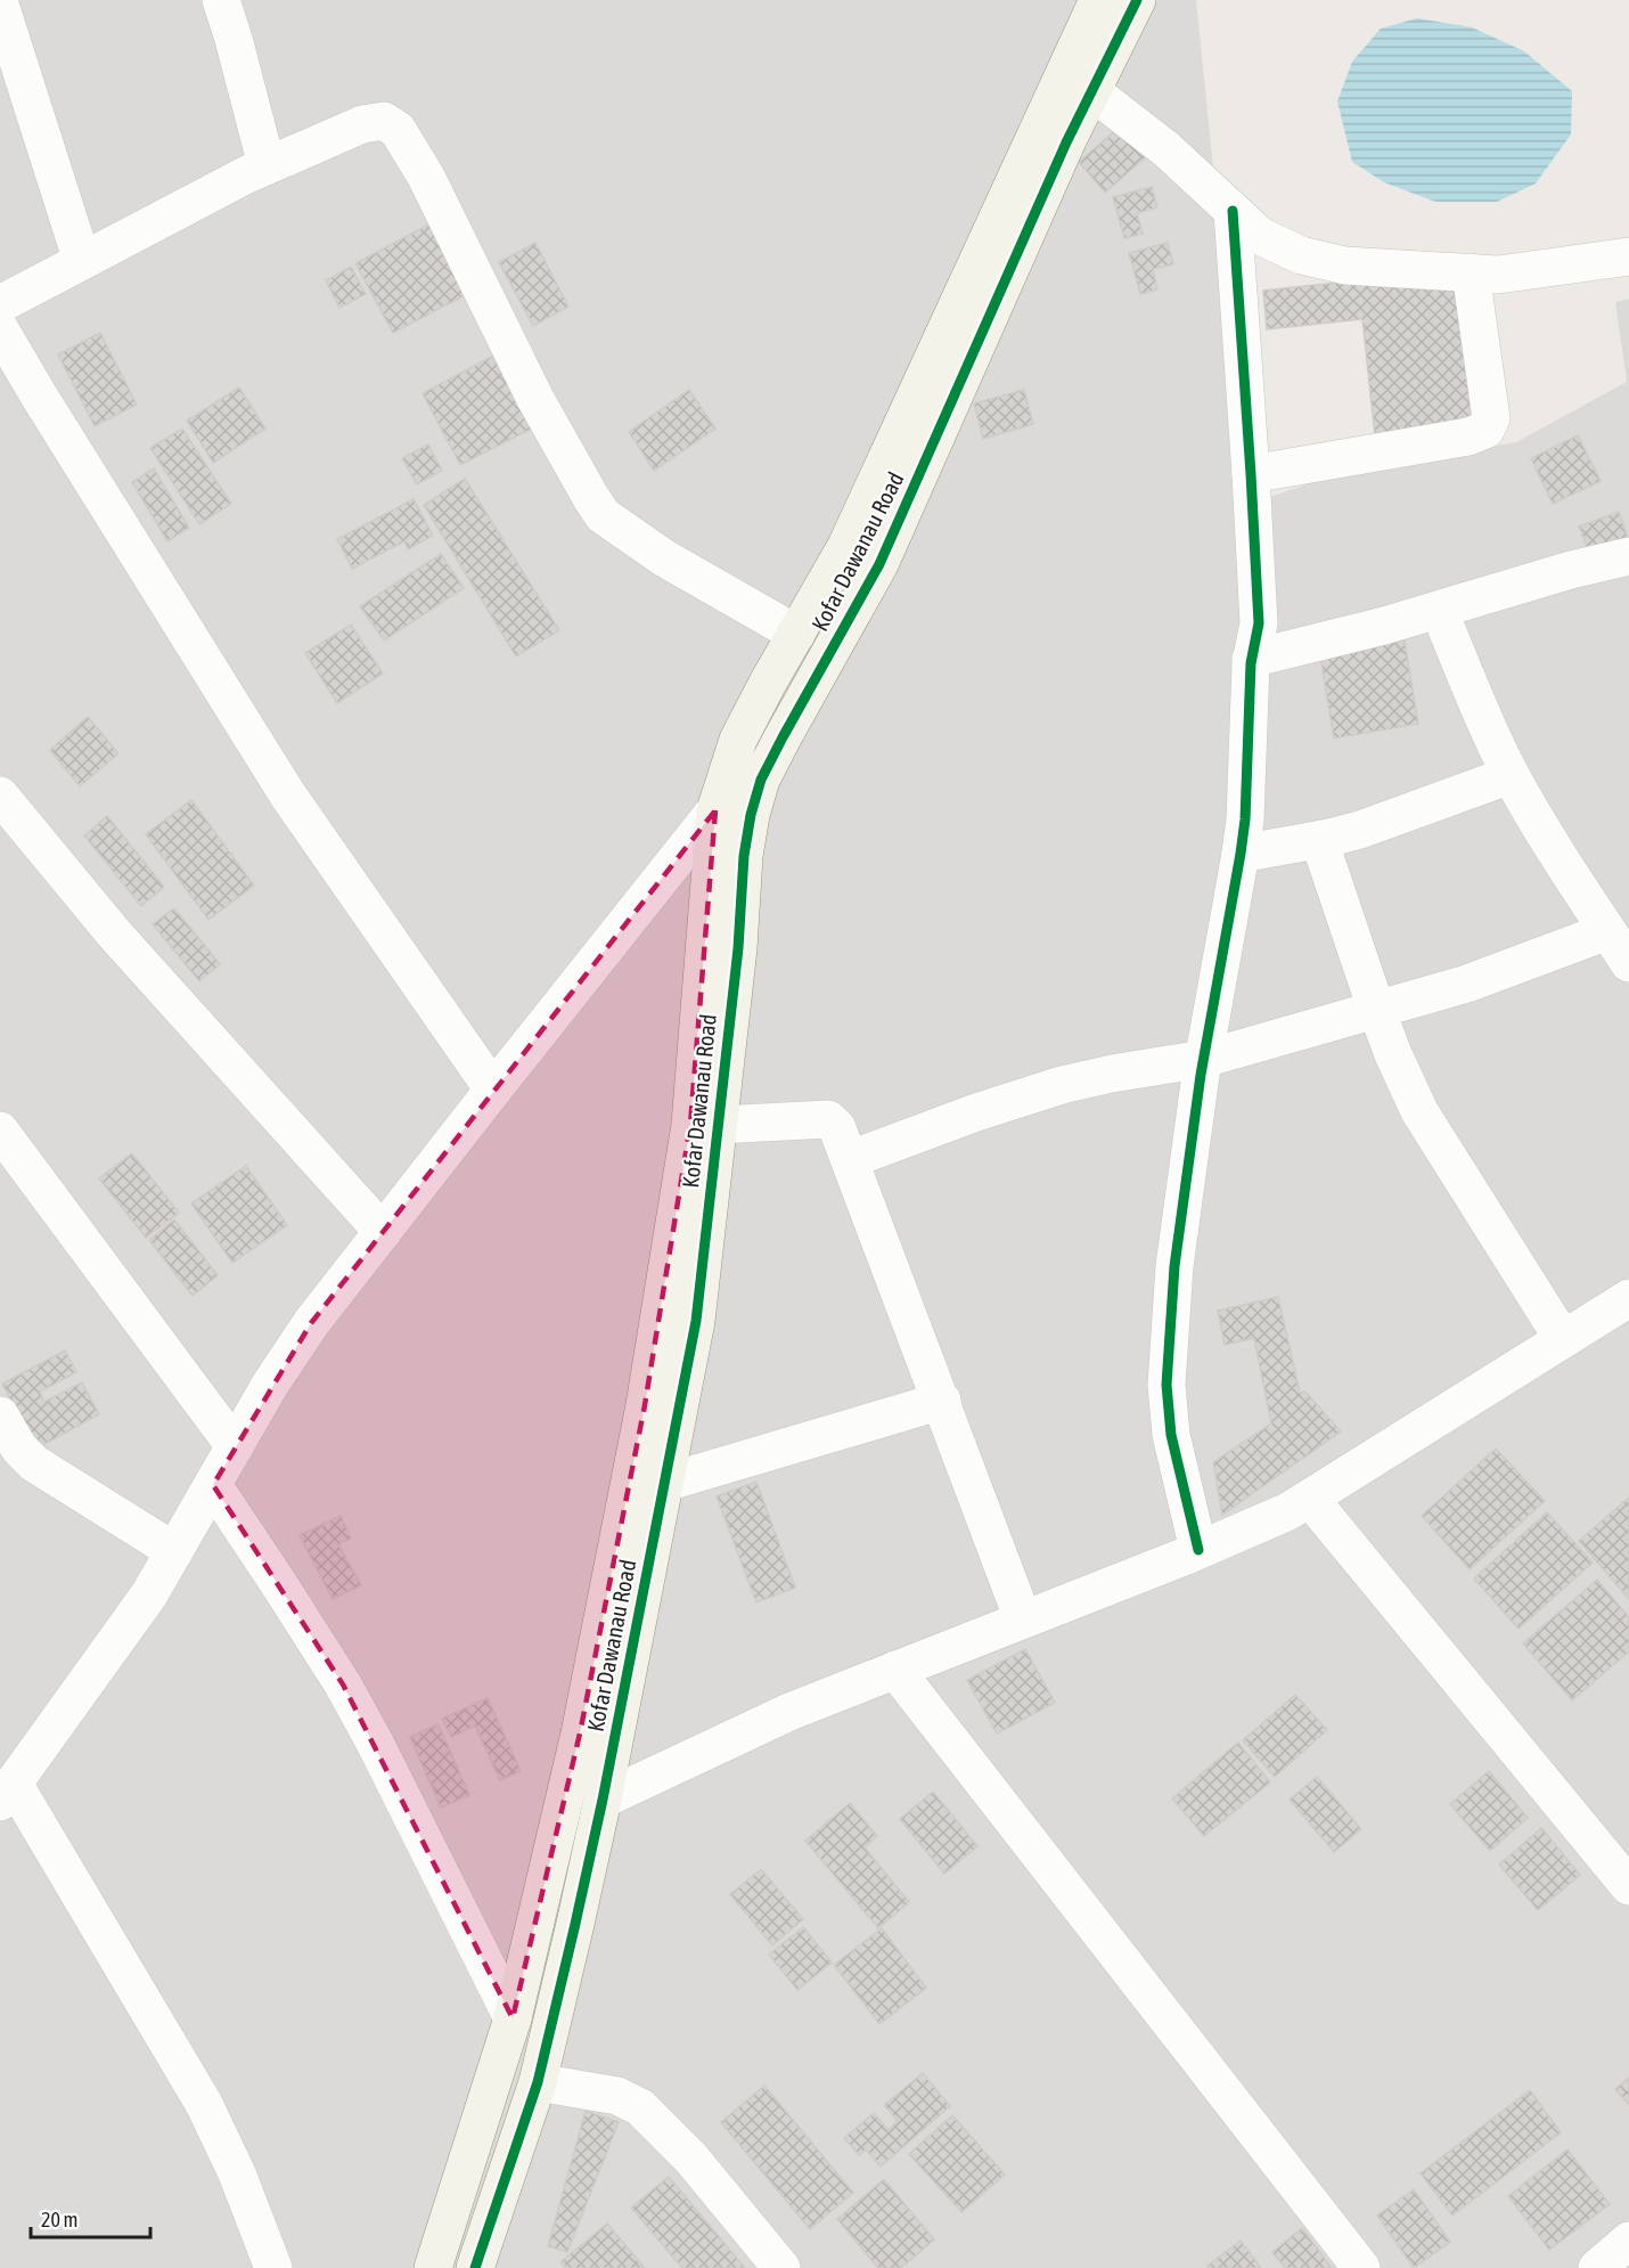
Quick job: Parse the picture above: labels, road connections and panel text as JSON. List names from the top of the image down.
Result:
{
  "streets": {
    "street": ["Kofar Dawanau Road"]
  },
  "scale_bar": "20 m"
}
